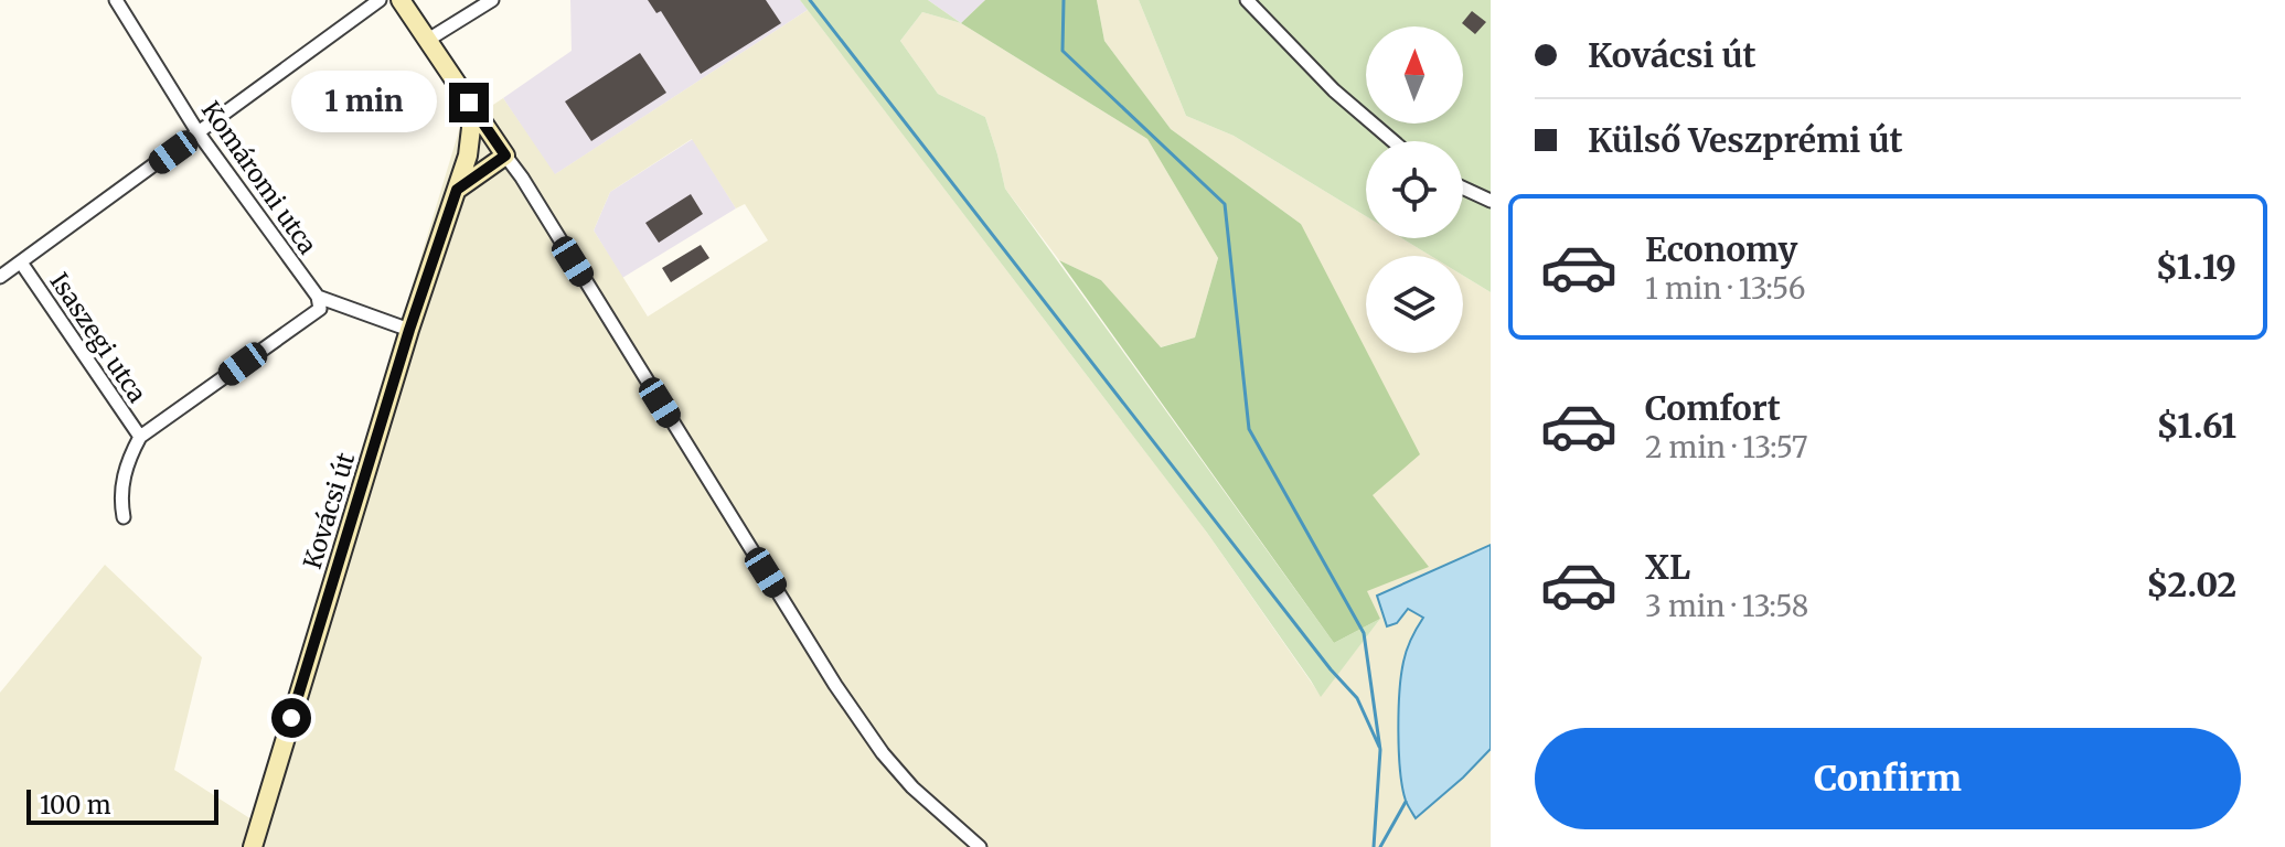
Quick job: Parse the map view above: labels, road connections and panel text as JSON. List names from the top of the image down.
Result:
{
  "streets": {
    "street": ["Komáromi utca", "Isaszegi utca", "Kovácsi út"]
  },
  "scale_bar": "100 m",
  "north": "top",
  "page": {
    "banner": ["Kovácsi út", "Külső Veszprémi út"],
    "bubble": "1 min",
    "list": [
      {
        "name": "Economy",
        "note": "1 min · 13:56",
        "value": "$1.19"
      },
      {
        "name": "Comfort",
        "note": "2 min · 13:57",
        "value": "$1.61"
      },
      {
        "name": "XL",
        "note": "3 min · 13:58",
        "value": "$2.02"
      }
    ],
    "buttons": "Confirm",
    "scale": "100 m"
  }
}
